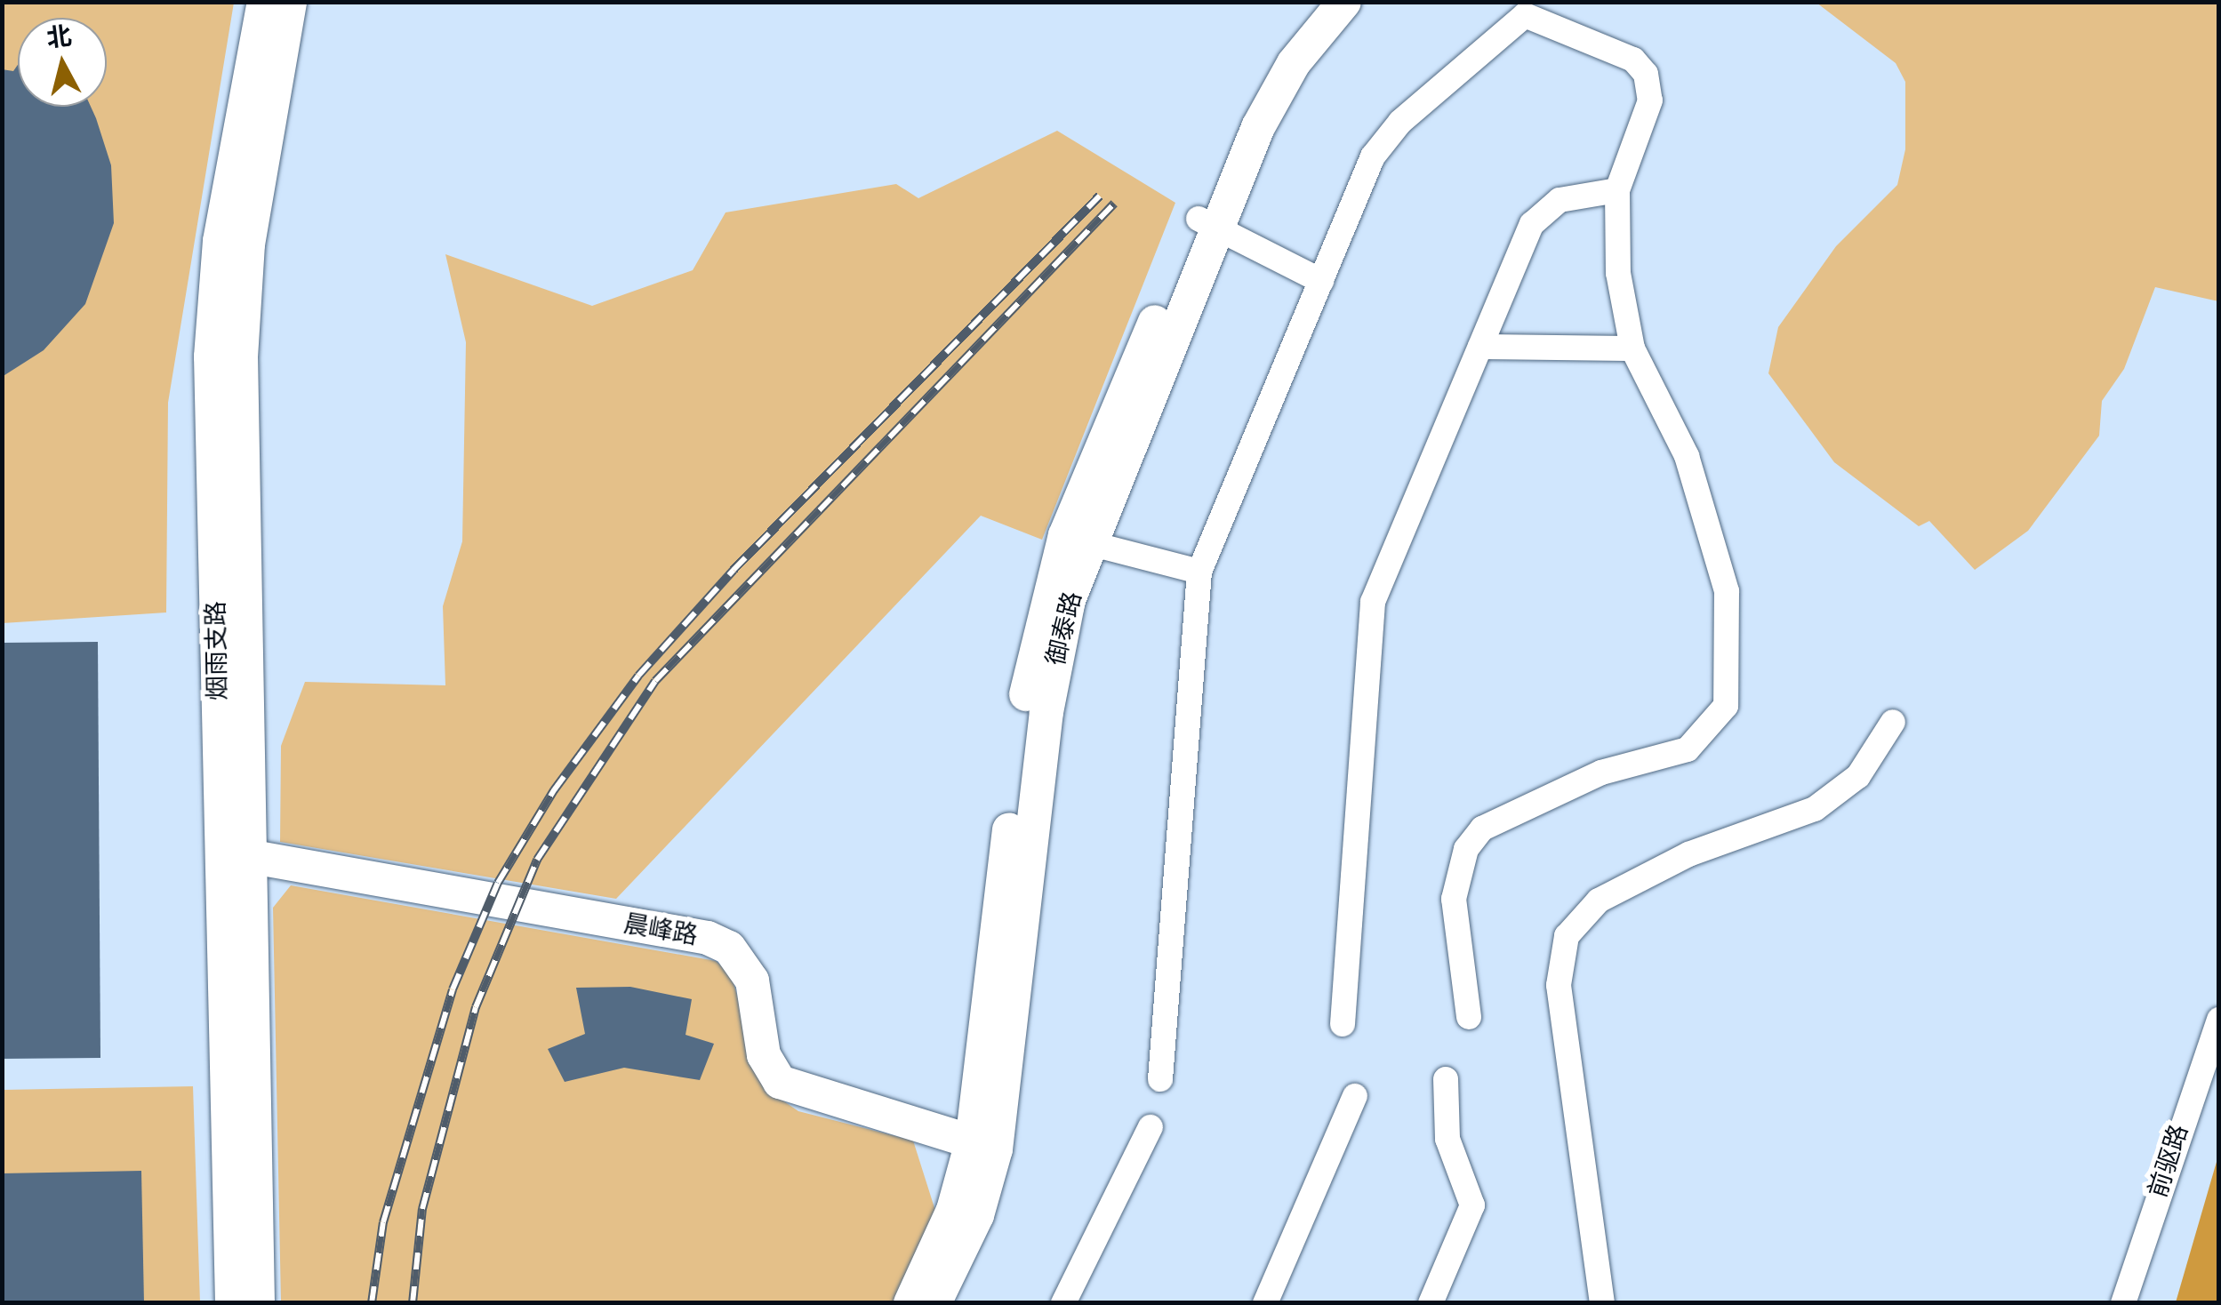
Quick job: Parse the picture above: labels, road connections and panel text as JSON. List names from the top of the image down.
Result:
{
  "streets": {
    "street": [
      "御泰路",
      "烟雨支路",
      "晨峰路",
      "前驱路"
    ]
  },
  "crossings": [
    ["御泰路", "晨峰路"],
    ["烟雨支路", "晨峰路"]
  ],
  "north": "top"
}
